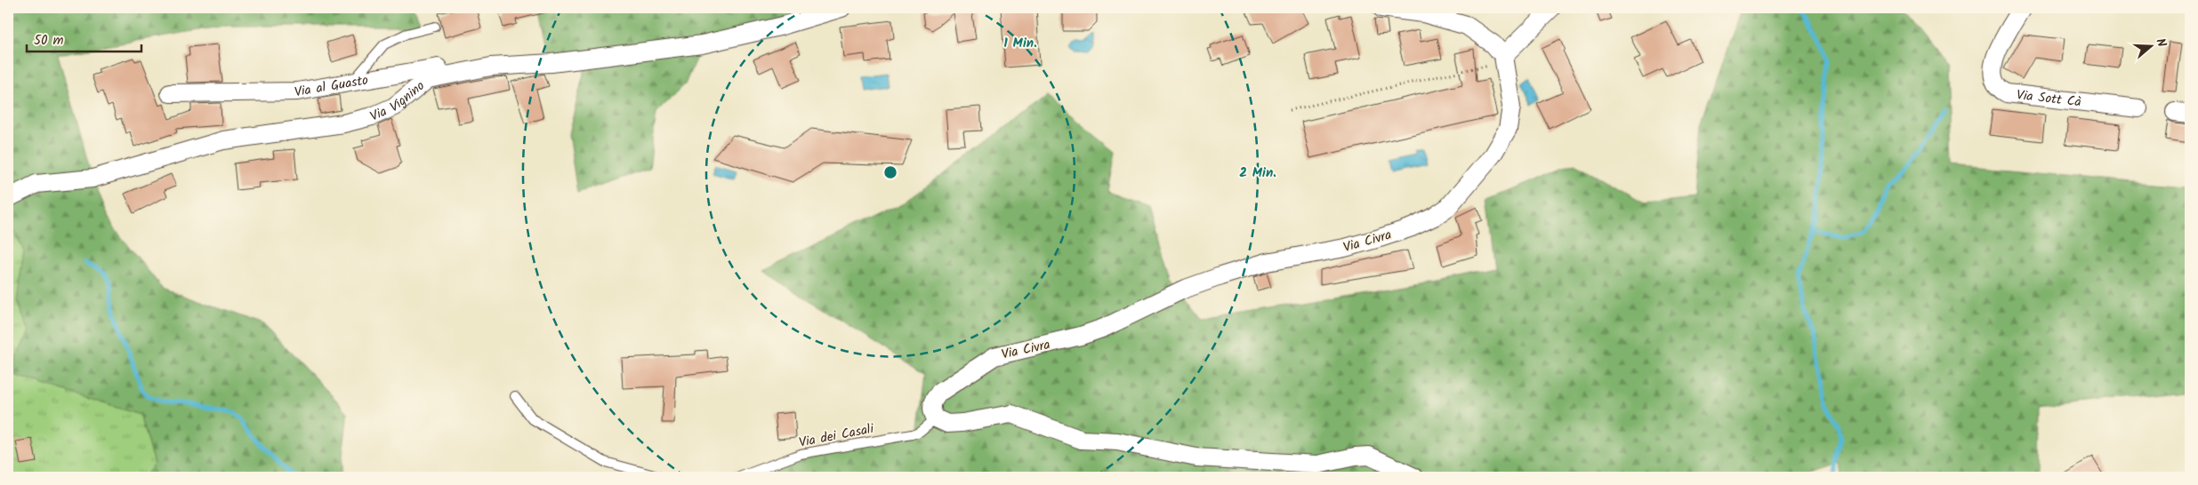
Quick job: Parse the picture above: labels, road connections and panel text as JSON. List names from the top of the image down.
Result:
{
  "streets": {
    "street": [
      "Via al Guasto",
      "Via Sott Cà",
      "Via Vignino",
      "Via Civra"
    ],
    "lane": ["Via dei Casali"]
  },
  "crossings": [
    ["Via al Guasto", "Via Vignino"],
    ["Via Civra", "Via dei Casali"]
  ],
  "scale_bar": "50 m",
  "north": "right",
  "rings": ["1 Min.", "2 Min."]
}
